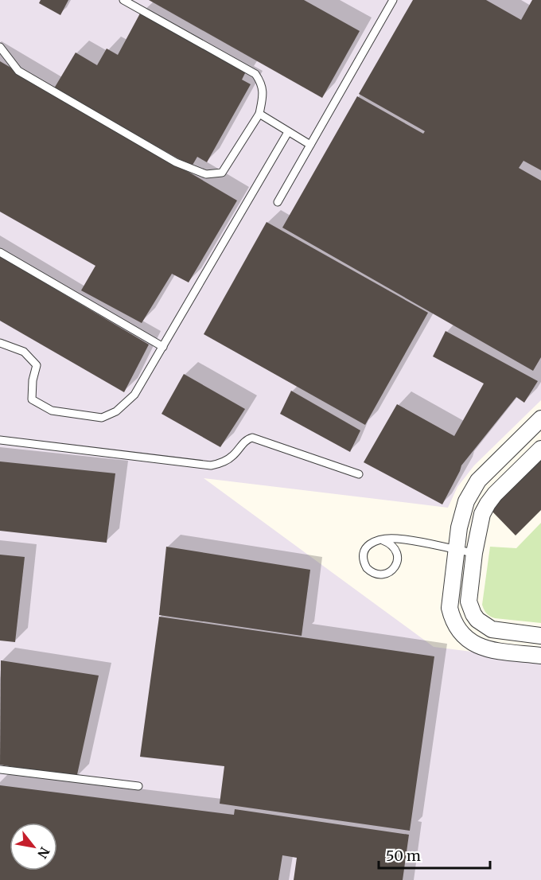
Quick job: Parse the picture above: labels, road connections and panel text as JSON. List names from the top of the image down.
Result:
{
  "scale_bar": "50 m",
  "north": "bottom right"
}
